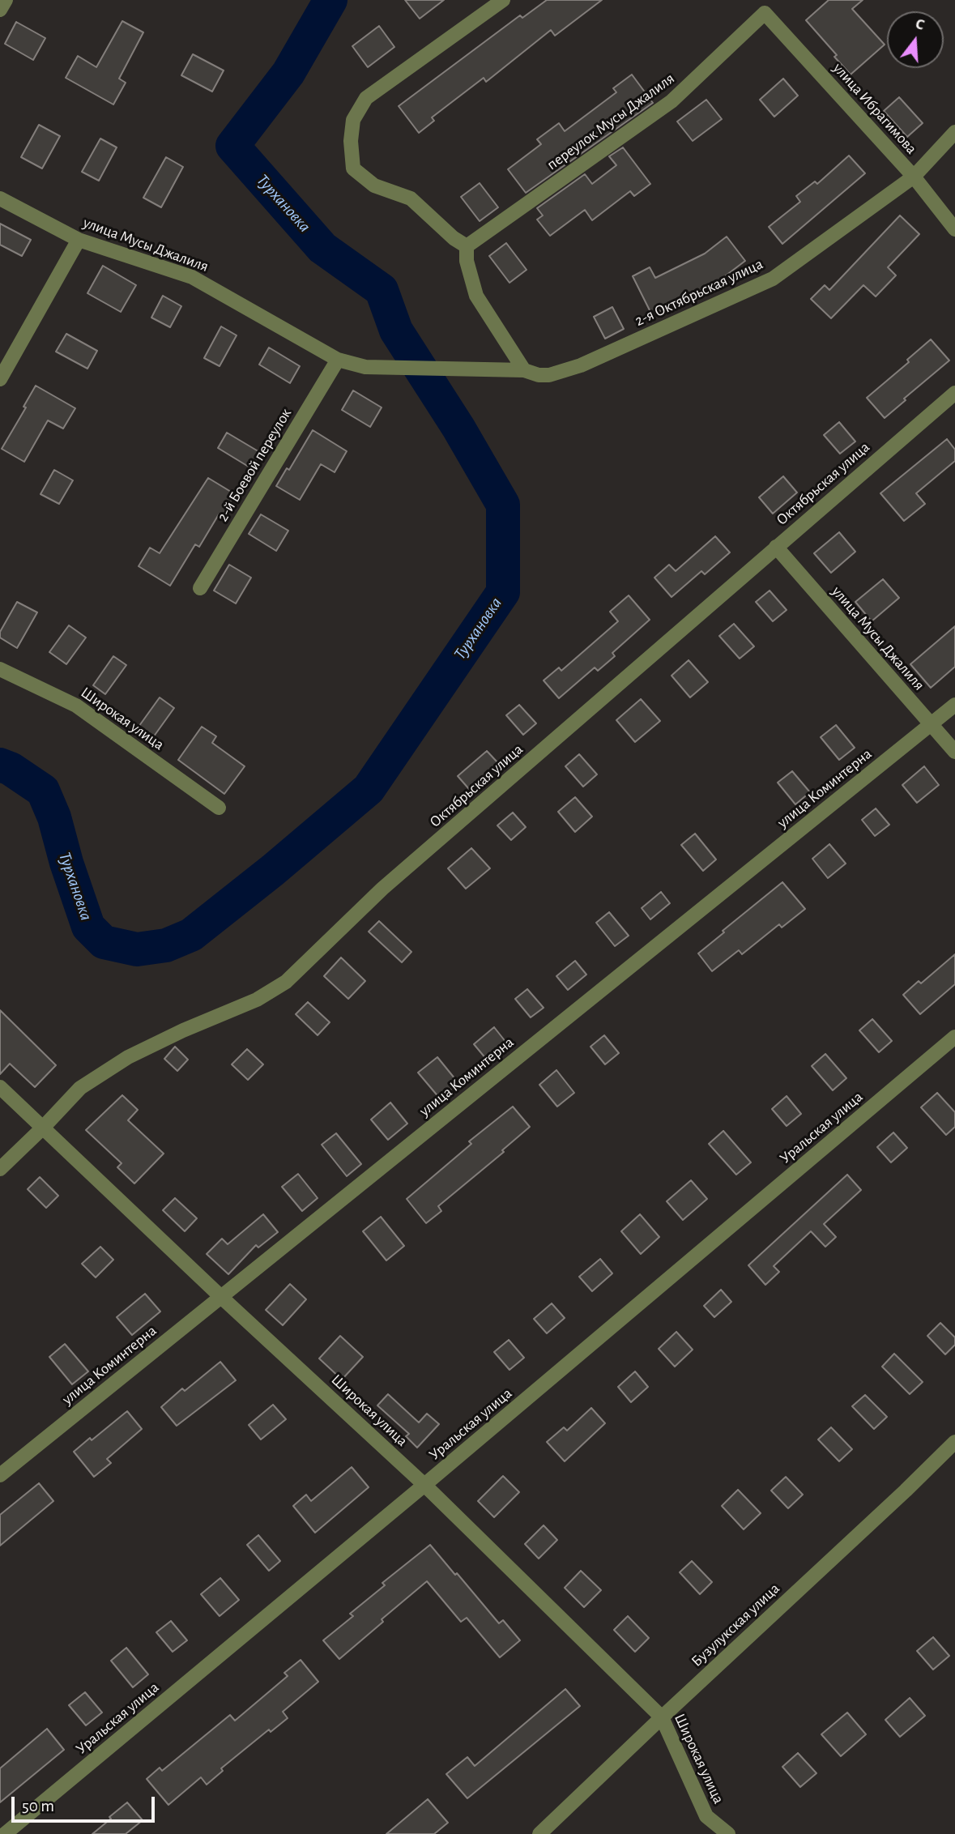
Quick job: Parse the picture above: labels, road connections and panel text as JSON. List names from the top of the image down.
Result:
{
  "streets": {
    "street": [
      "улица Ибрагимова",
      "переулок Мусы Джалиля",
      "улица Мусы Джалиля",
      "2-я Октябрьская улица",
      "2-й Боевой переулок",
      "Октябрьская улица",
      "Широкая улица",
      "улица Коминтерна",
      "Уральская улица",
      "Бузулукская улица"
    ]
  },
  "crossings": [
    ["улица Ибрагимова", "переулок Мусы Джалиля"],
    ["улица Ибрагимова", "2-я Октябрьская улица"],
    ["улица Мусы Джалиля", "2-я Октябрьская улица"],
    ["улица Мусы Джалиля", "2-й Боевой переулок"],
    ["улица Мусы Джалиля", "Октябрьская улица"],
    ["улица Мусы Джалиля", "улица Коминтерна"],
    ["Октябрьская улица", "Широкая улица"],
    ["Широкая улица", "улица Коминтерна"],
    ["Широкая улица", "Уральская улица"],
    ["Широкая улица", "Бузулукская улица"]
  ],
  "water": ["Турхановка"],
  "scale_bar": "50 m",
  "north": "top"
}
